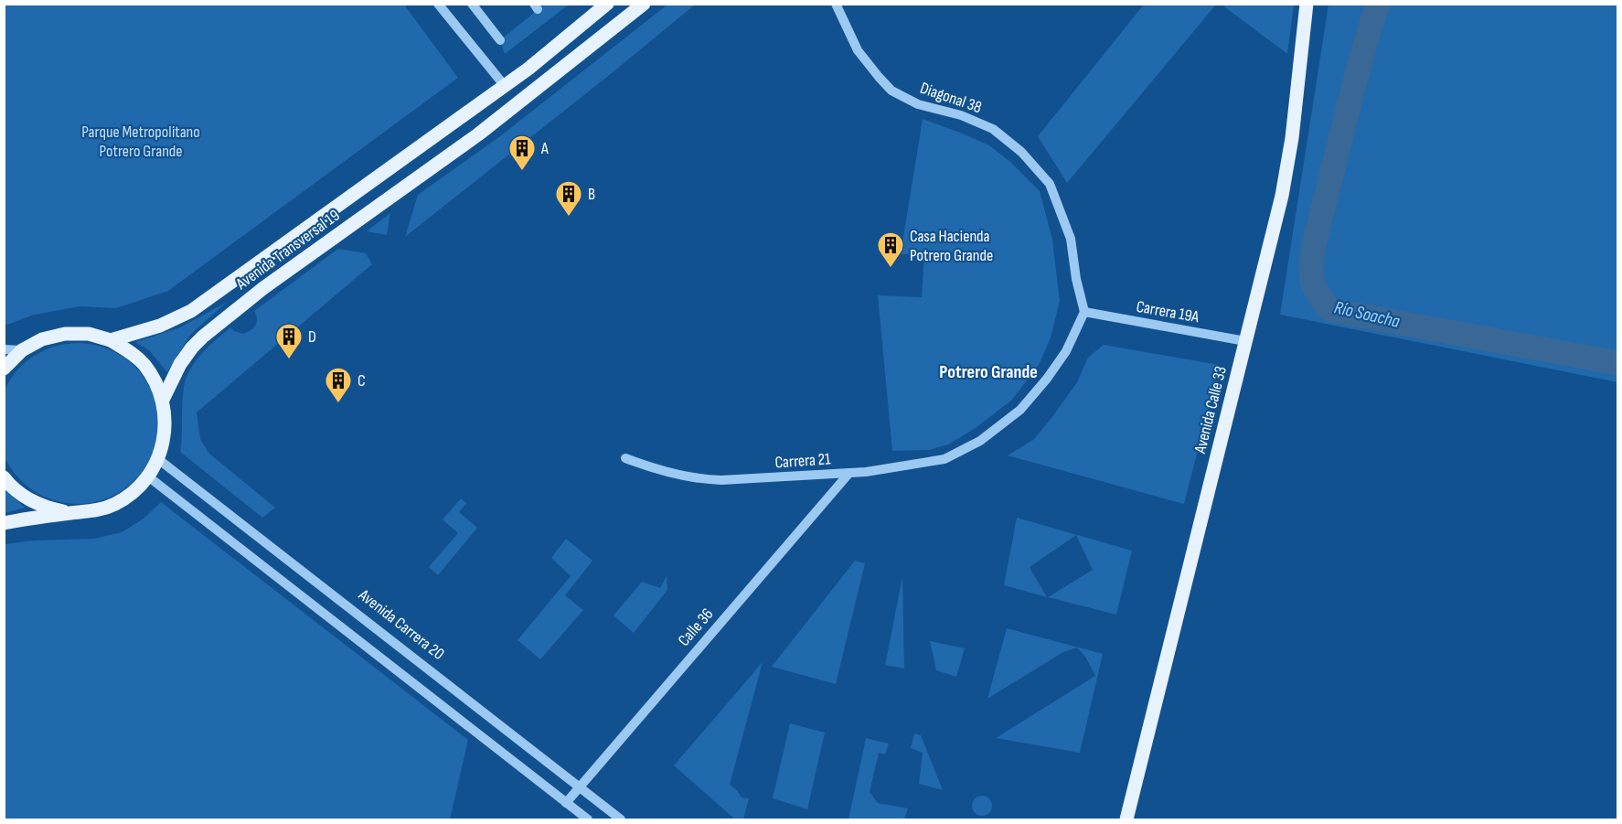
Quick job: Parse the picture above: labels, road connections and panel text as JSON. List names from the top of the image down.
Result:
{
  "streets": {
    "main road": ["Avenida Transversal 19", "Avenida Calle 33"],
    "street": [
      "Diagonal 38",
      "Carrera 19A",
      "Carrera 21",
      "Avenida Carrera 20",
      "Calle 36"
    ]
  },
  "crossings": [
    ["Diagonal 38", "Carrera 19A"],
    ["Diagonal 38", "Carrera 21"],
    ["Carrera 19A", "Avenida Calle 33"],
    ["Carrera 19A", "Carrera 21"],
    ["Carrera 21", "Calle 36"],
    ["Avenida Carrera 20", "Calle 36"]
  ],
  "districts": ["Potrero Grande"],
  "water": ["Río Soacha"],
  "parks": ["Parque Metropolitano Potrero Grande"],
  "places": {
    "building": [
      "A",
      "B",
      "Casa Hacienda Potrero Grande",
      "D",
      "C"
    ]
  }
}
